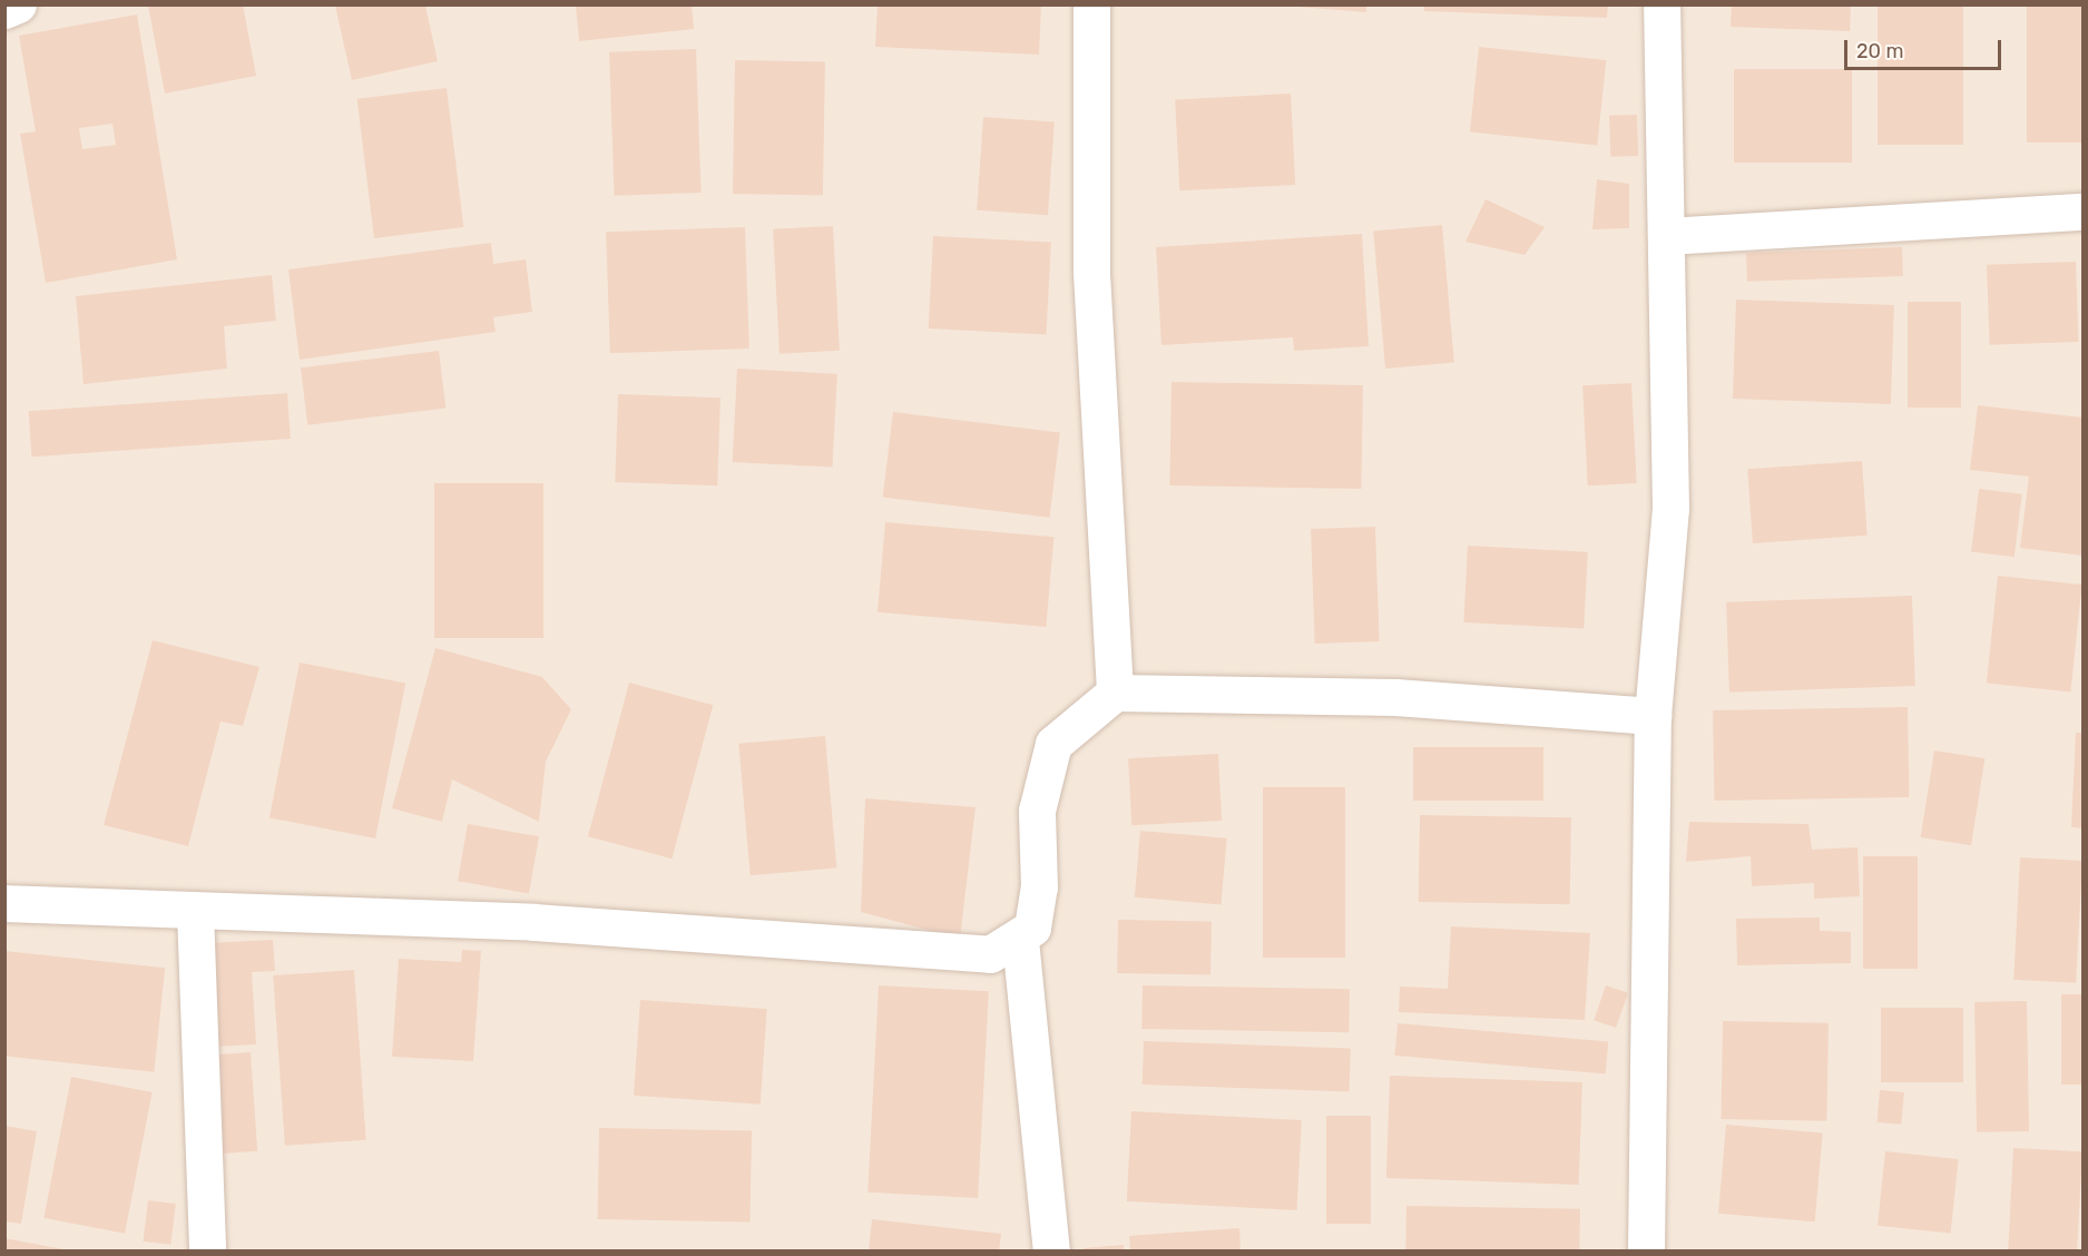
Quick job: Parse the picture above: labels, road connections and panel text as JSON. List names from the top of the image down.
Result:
{
  "scale_bar": "20 m"
}
